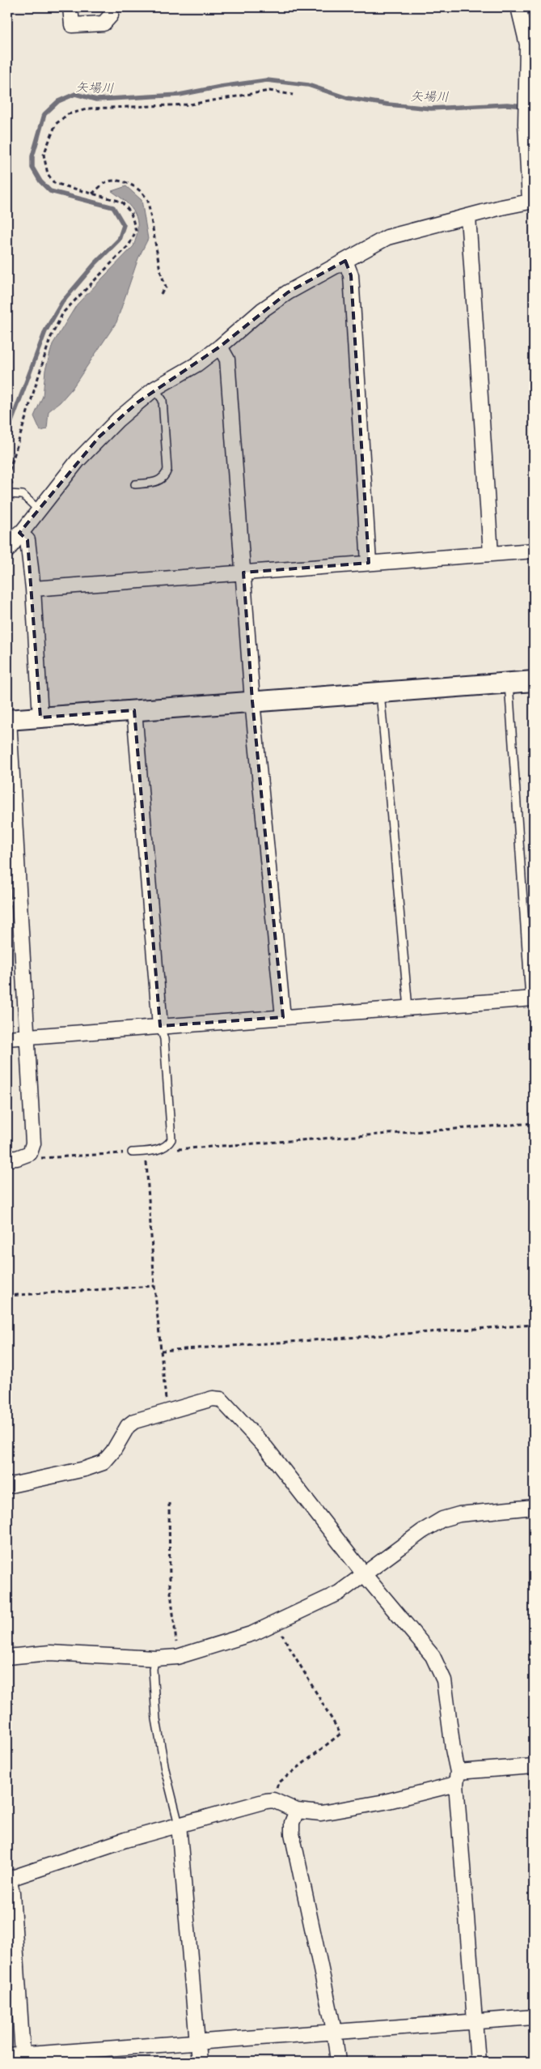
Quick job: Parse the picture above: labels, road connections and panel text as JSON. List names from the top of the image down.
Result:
{
  "water": ["矢場川"]
}
